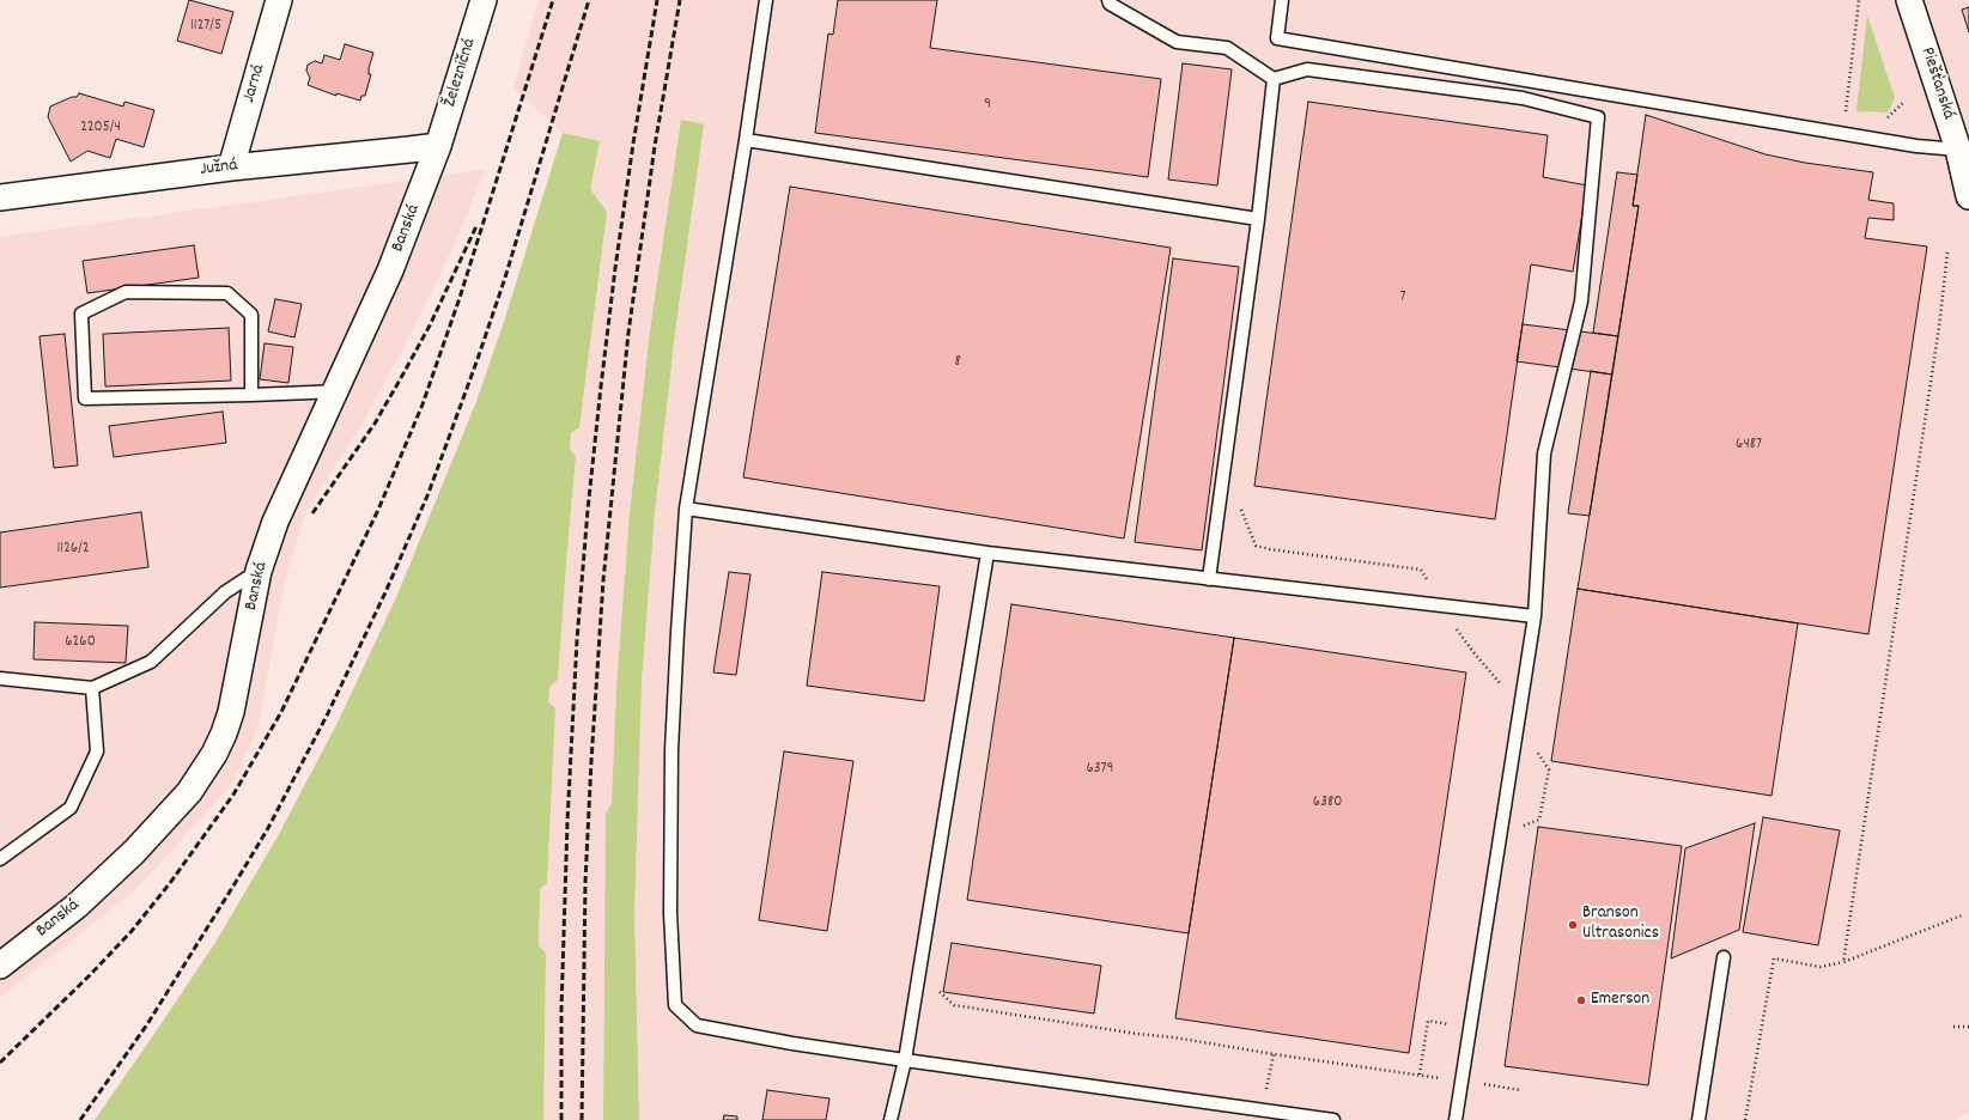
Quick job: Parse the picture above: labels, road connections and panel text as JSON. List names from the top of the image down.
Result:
{
  "streets": {
    "street": [
      "Železničná",
      "Jarná",
      "Piešťanská",
      "Južná",
      "Banská"
    ]
  },
  "crossings": [
    ["Železničná", "Južná"],
    ["Železničná", "Banská"],
    ["Jarná", "Južná"],
    ["Južná", "Banská"]
  ],
  "places": ["Branson Ultrasonics", "Emerson"],
  "house_numbers": [
    "1127/5",
    "9",
    "2205/4",
    "7",
    "8",
    "6487",
    "1126/2",
    "6260",
    "6379",
    "6380"
  ]
}
